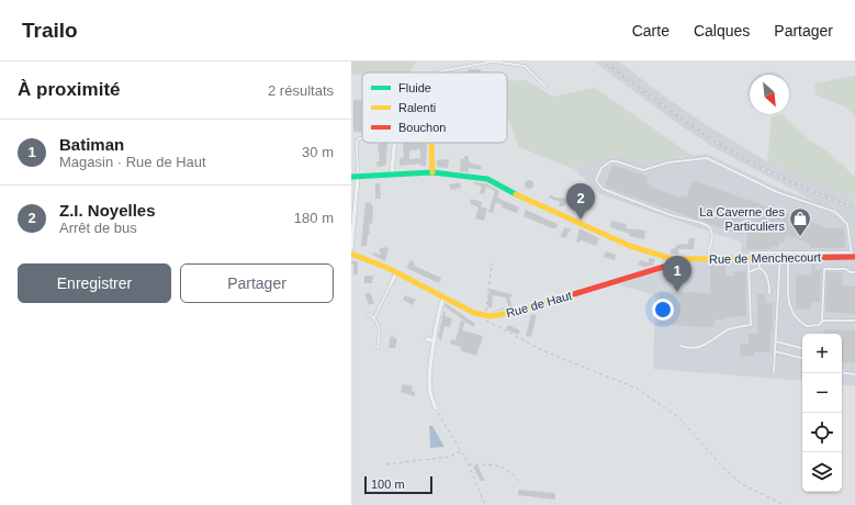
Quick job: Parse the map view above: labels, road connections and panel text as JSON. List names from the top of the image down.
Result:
{
  "streets": {
    "main road": ["Rue de Menchecourt", "Rue de Haut"]
  },
  "crossings": [
    ["Rue de Menchecourt", "Rue de Haut"]
  ],
  "places": {
    "shop": ["La Caverne des Particuliers"]
  },
  "legend": ["Fluide", "Ralenti", "Bouchon"],
  "scale_bar": "100 m",
  "north": "bottom right",
  "page": {
    "header": "Trailo",
    "nav": ["Carte", "Calques", "Partager"],
    "heading": ["À proximité", "2 résultats"],
    "list": [
      {
        "mark": "1",
        "name": "Batiman",
        "note": "Magasin · Rue de Haut",
        "value": "30 m"
      },
      {
        "mark": "2",
        "name": "Z.I. Noyelles",
        "note": "Arrêt de bus",
        "value": "180 m"
      }
    ],
    "pins": ["2", "1"],
    "buttons": ["Enregistrer", "Partager"],
    "map_buttons": ["+", "−"],
    "scale": "100 m"
  }
}
